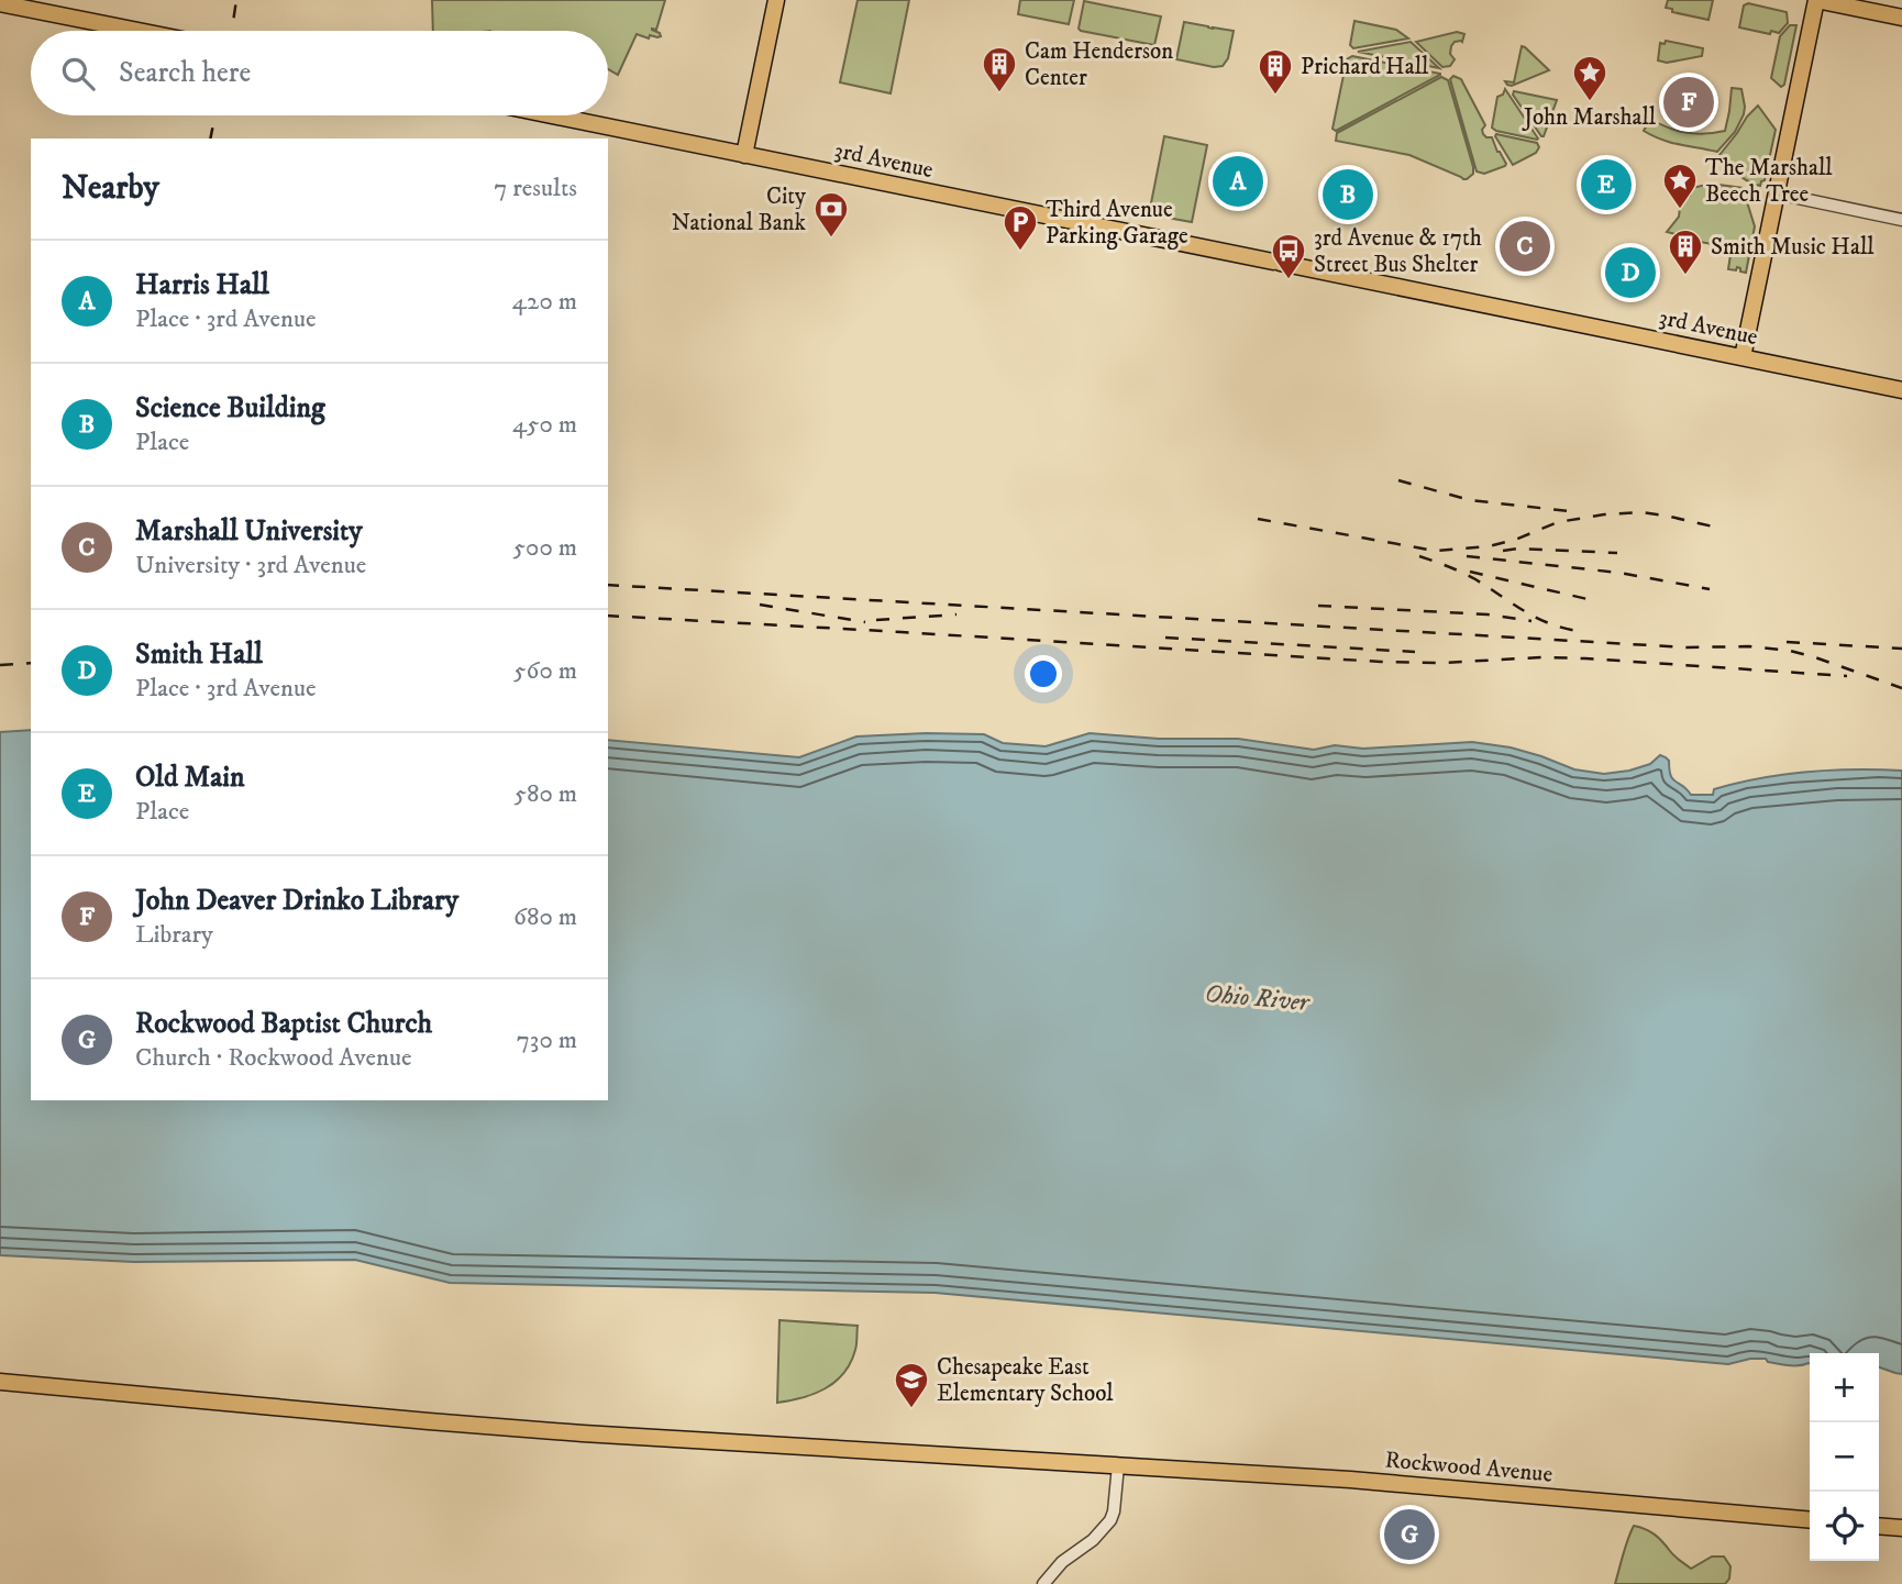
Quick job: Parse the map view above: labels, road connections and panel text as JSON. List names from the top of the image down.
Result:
{
  "streets": {
    "main road": ["3rd Avenue", "Rockwood Avenue"]
  },
  "water": ["Ohio River"],
  "places": {
    "building": ["Cam Henderson Center", "Prichard Hall", "Smith Music Hall"],
    "place": ["John Marshall", "The Marshall Beech Tree"],
    "bank": ["City National Bank"],
    "parking": ["Third Avenue Parking Garage"],
    "bus stop": ["3rd Avenue & 17th Street Bus Shelter"],
    "school or university": ["Chesapeake East Elementary School"]
  },
  "page": {
    "search": "Search here",
    "pins": [
      "F",
      "A",
      "E",
      "B",
      "C",
      "D",
      "G"
    ],
    "heading": ["Nearby", "7 results"],
    "list": [
      {
        "mark": "A",
        "name": "Harris Hall",
        "note": "Place · 3rd Avenue",
        "value": "420 m"
      },
      {
        "mark": "B",
        "name": "Science Building",
        "note": "Place",
        "value": "450 m"
      },
      {
        "mark": "C",
        "name": "Marshall University",
        "note": "University · 3rd Avenue",
        "value": "500 m"
      },
      {
        "mark": "D",
        "name": "Smith Hall",
        "note": "Place · 3rd Avenue",
        "value": "560 m"
      },
      {
        "mark": "E",
        "name": "Old Main",
        "note": "Place",
        "value": "580 m"
      },
      {
        "mark": "F",
        "name": "John Deaver Drinko Library",
        "note": "Library",
        "value": "680 m"
      },
      {
        "mark": "G",
        "name": "Rockwood Baptist Church",
        "note": "Church · Rockwood Avenue",
        "value": "730 m"
      }
    ],
    "map_buttons": ["+", "−"]
  }
}
